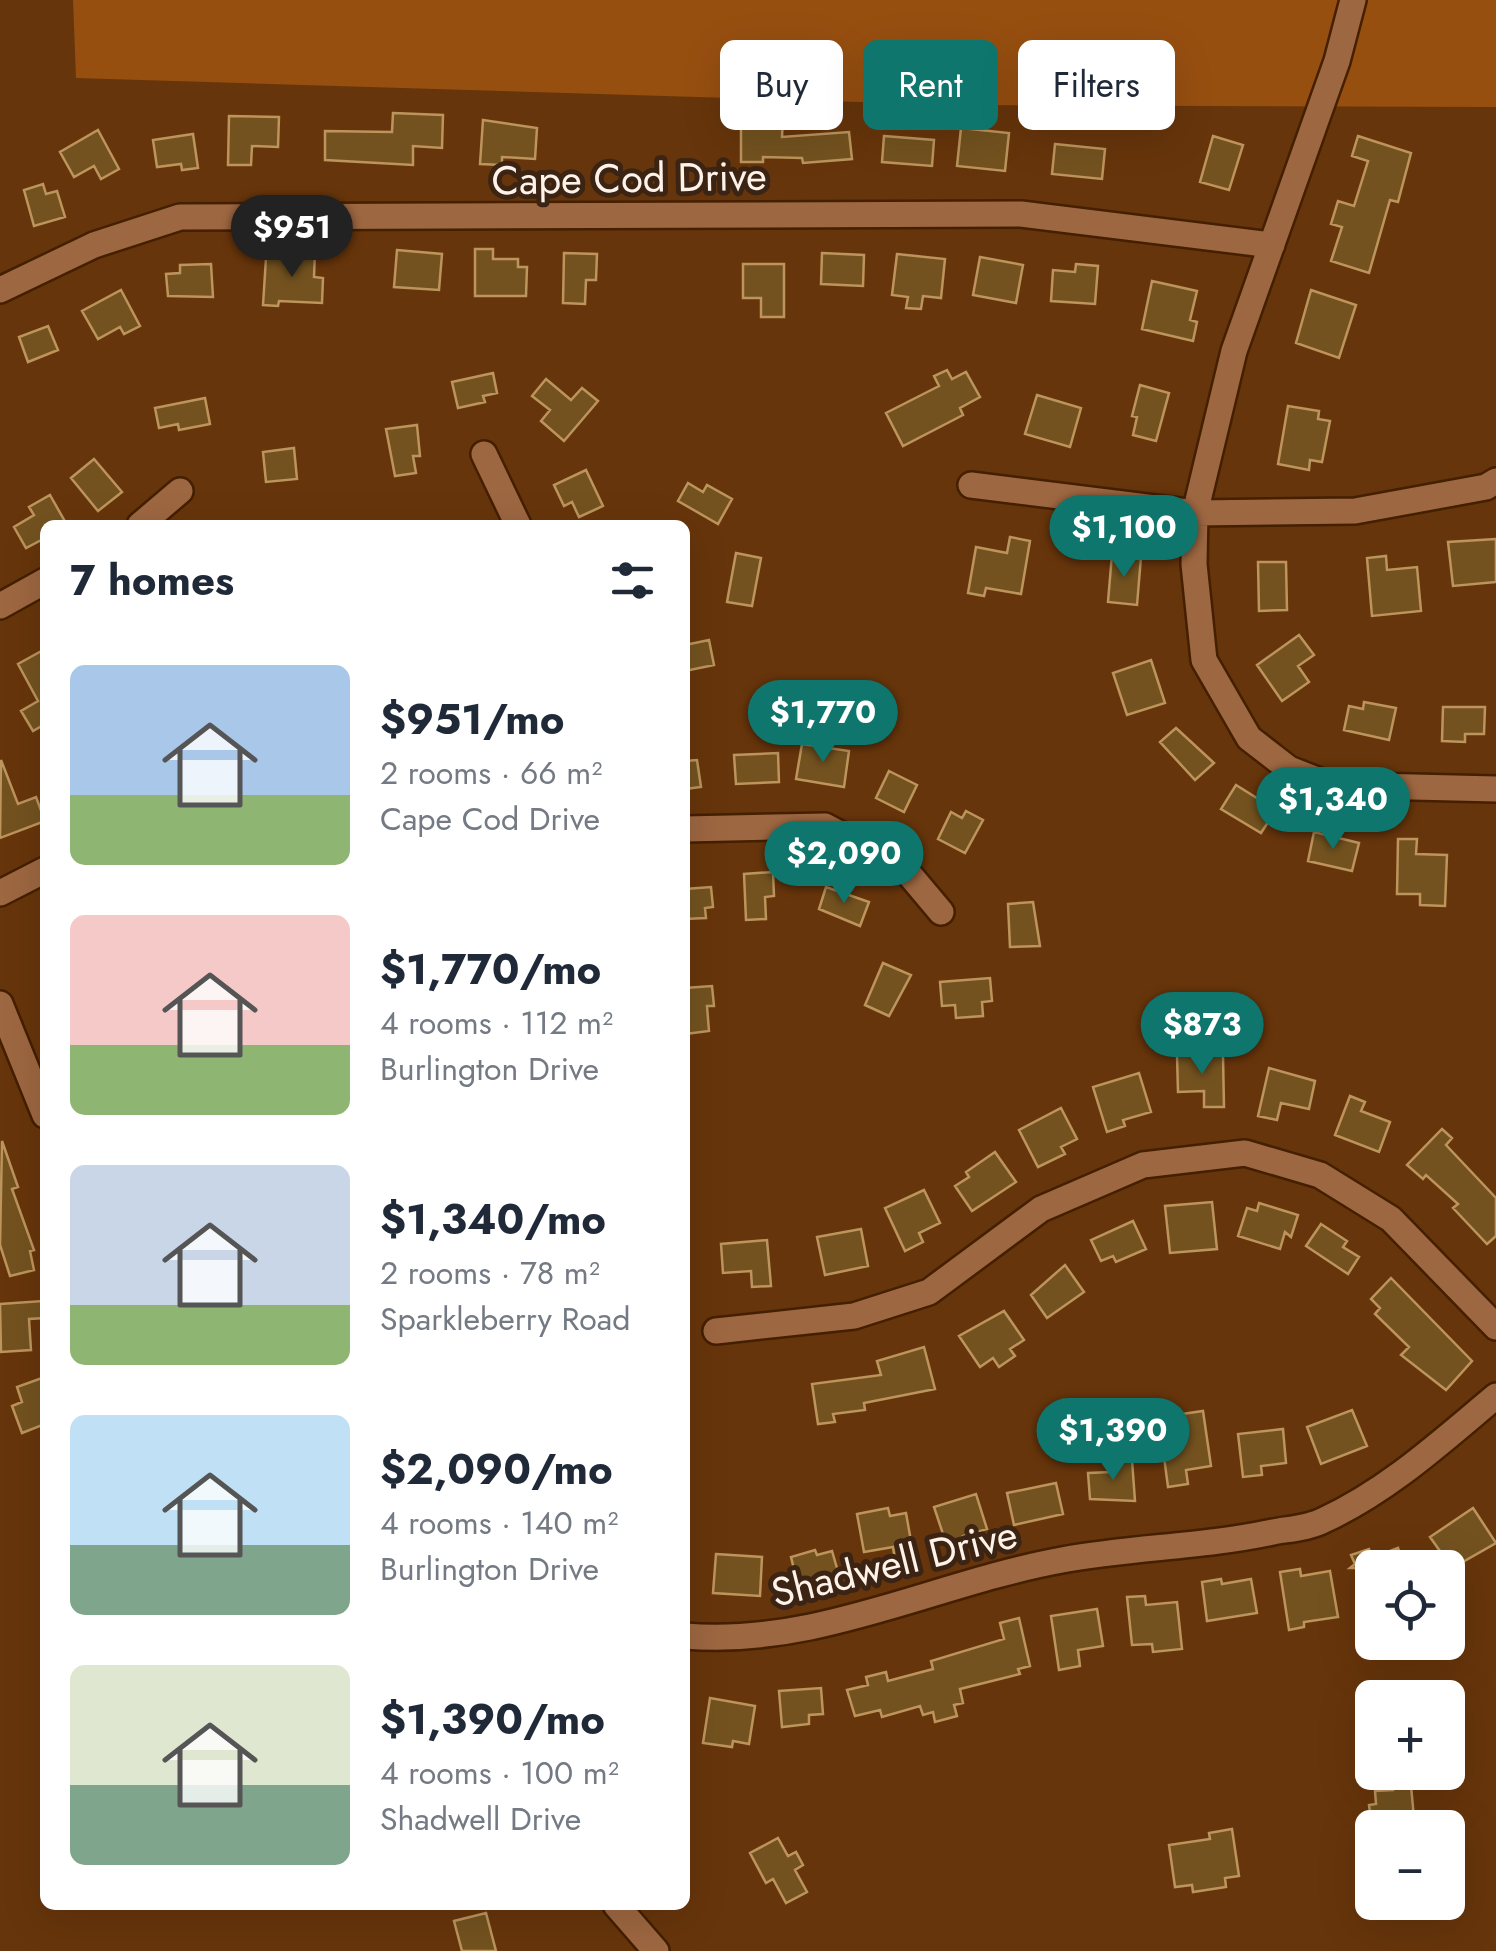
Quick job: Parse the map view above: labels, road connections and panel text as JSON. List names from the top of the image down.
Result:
{
  "streets": {
    "street": ["Cape Cod Drive", "Shadwell Drive"]
  },
  "page": {
    "chip": ["Buy", "Rent", "Filters"],
    "price": [
      "$951",
      "$1,100",
      "$1,770",
      "$1,340",
      "$2,090",
      "$873",
      "$1,390"
    ],
    "heading": "7 homes",
    "list": [
      {
        "name": "$951/mo",
        "note": "2 rooms · 66 m² · Cape Cod Drive"
      },
      {
        "name": "$1,770/mo",
        "note": "4 rooms · 112 m² · Burlington Drive"
      },
      {
        "name": "$1,340/mo",
        "note": "2 rooms · 78 m² · Sparkleberry Road"
      },
      {
        "name": "$2,090/mo",
        "note": "4 rooms · 140 m² · Burlington Drive"
      },
      {
        "name": "$1,390/mo",
        "note": "4 rooms · 100 m² · Shadwell Drive"
      }
    ],
    "map_buttons": ["+", "−"]
  }
}
